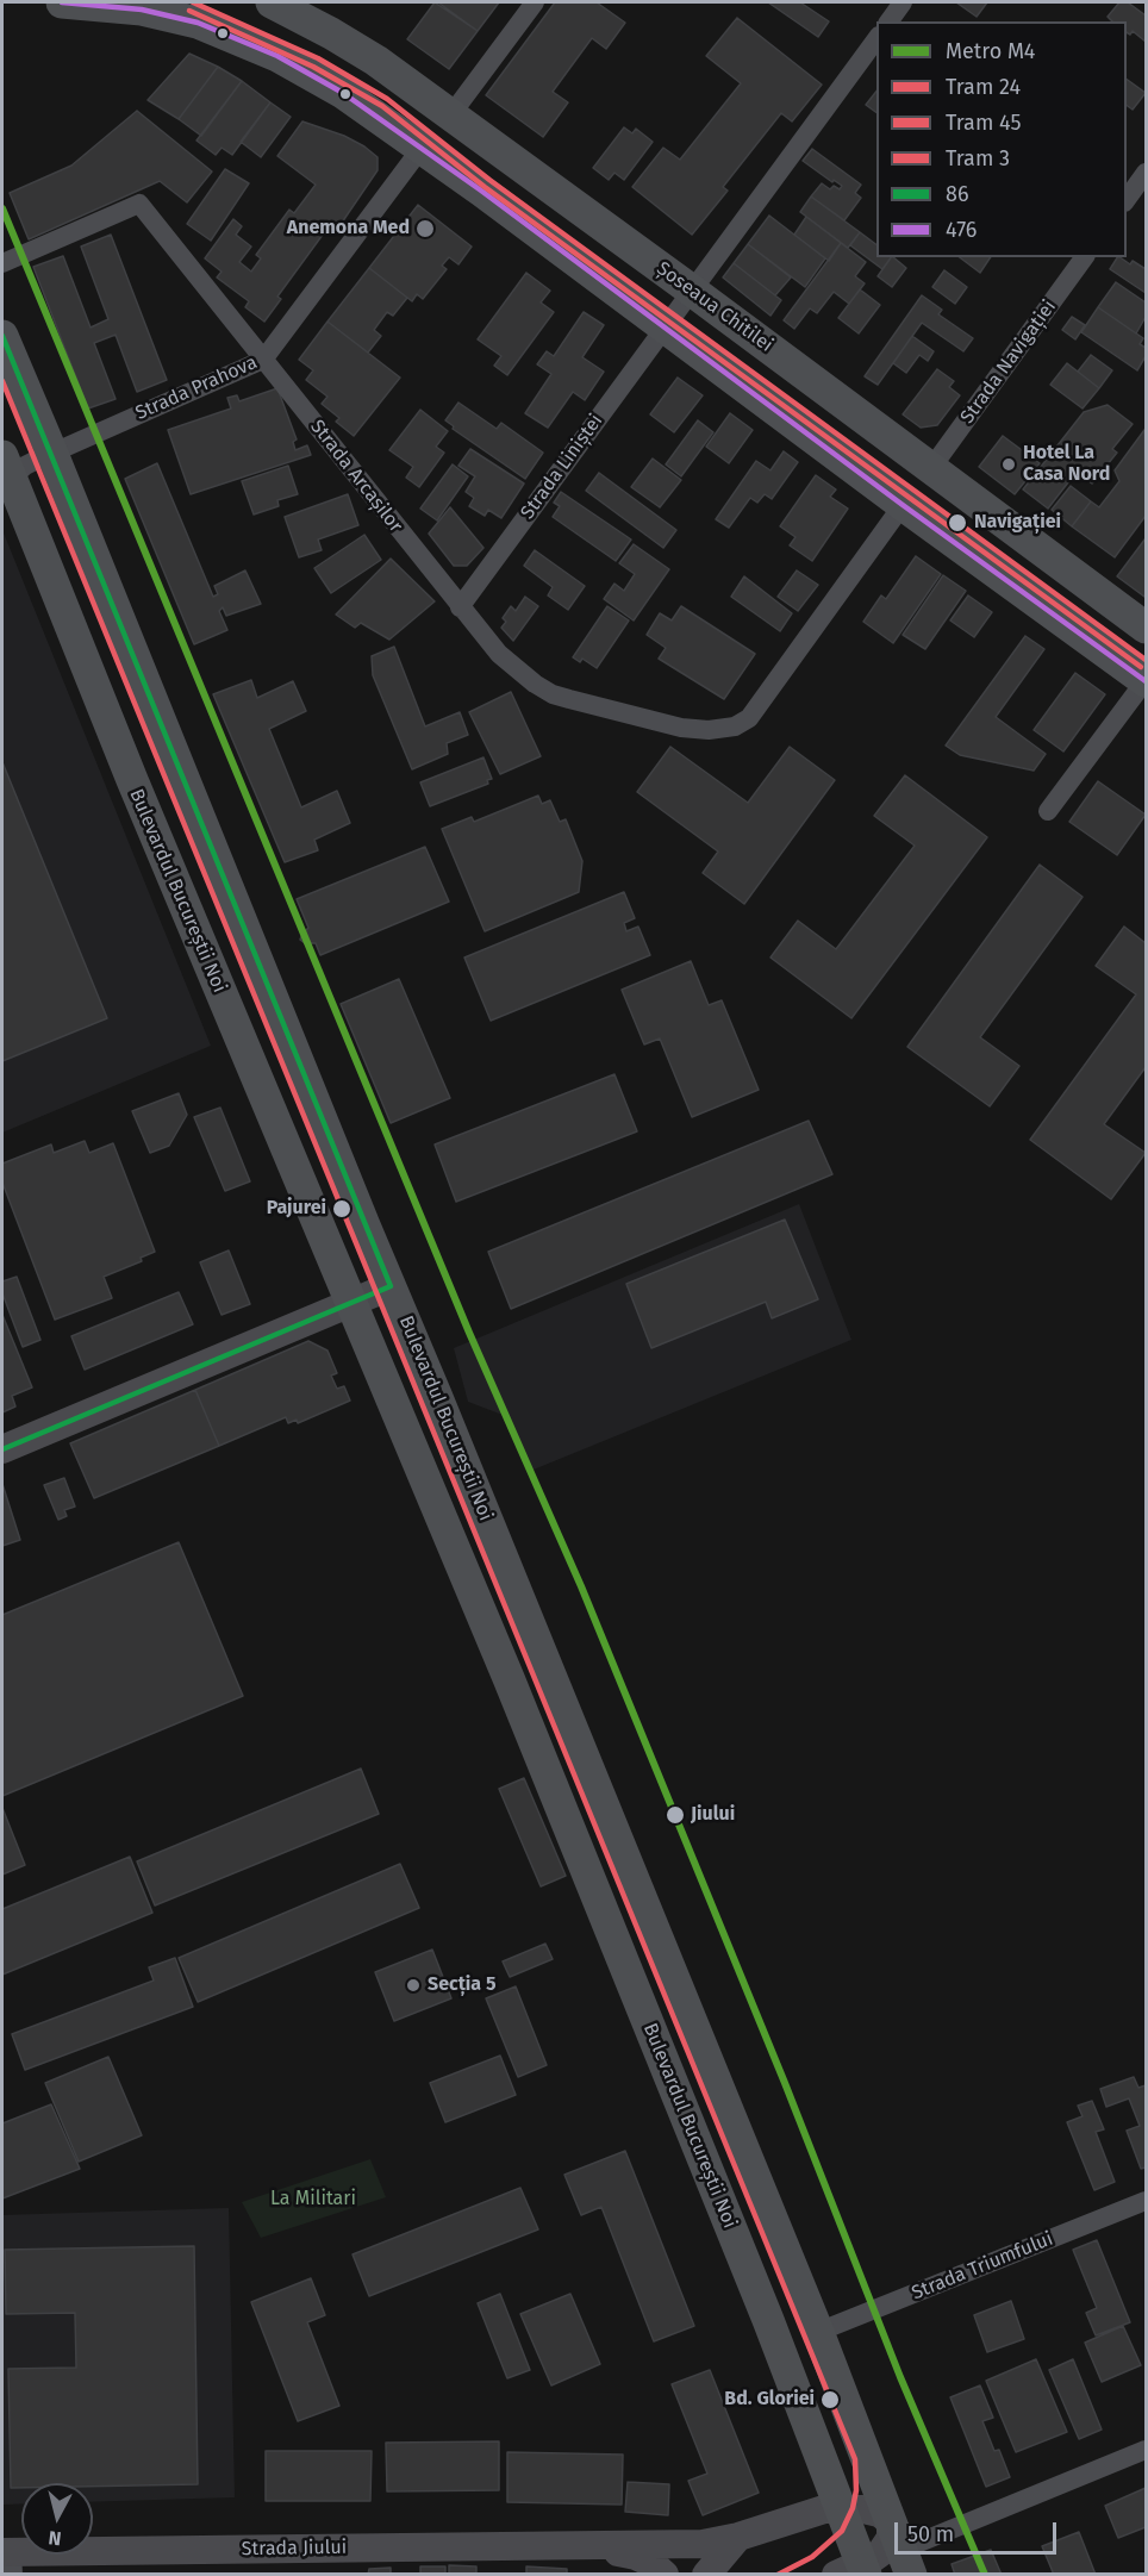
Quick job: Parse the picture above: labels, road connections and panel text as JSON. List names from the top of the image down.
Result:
{
  "streets": {
    "main road": ["Șoseaua Chitilei", "Bulevardul Bucureștii Noi", "Strada Jiului"],
    "street": [
      "Strada Navigației",
      "Strada Prahova",
      "Strada Liniștei",
      "Strada Arcașilor",
      "Strada Triumfului"
    ]
  },
  "crossings": [
    ["Șoseaua Chitilei", "Strada Navigației"],
    ["Șoseaua Chitilei", "Strada Liniștei"],
    ["Strada Prahova", "Strada Arcașilor"],
    ["Strada Prahova", "Bulevardul Bucureștii Noi"],
    ["Strada Liniștei", "Strada Arcașilor"],
    ["Bulevardul Bucureștii Noi", "Strada Triumfului"],
    ["Bulevardul Bucureștii Noi", "Strada Jiului"]
  ],
  "parks": ["La Militari"],
  "places": [
    "Anemona Med",
    "Hotel La Casa Nord",
    "Navigației",
    "Pajurei",
    "Jiului",
    "Secția 5",
    "Bd. Gloriei"
  ],
  "lines": [
    "tram line 45",
    "transit line 476",
    "tram line 3",
    "metro line M4",
    "transit line 86",
    "tram line 24"
  ],
  "legend": [
    "Metro M4",
    "Tram 24",
    "Tram 45",
    "Tram 3",
    "86",
    "476"
  ],
  "scale_bar": "50 m",
  "north": "bottom"
}
